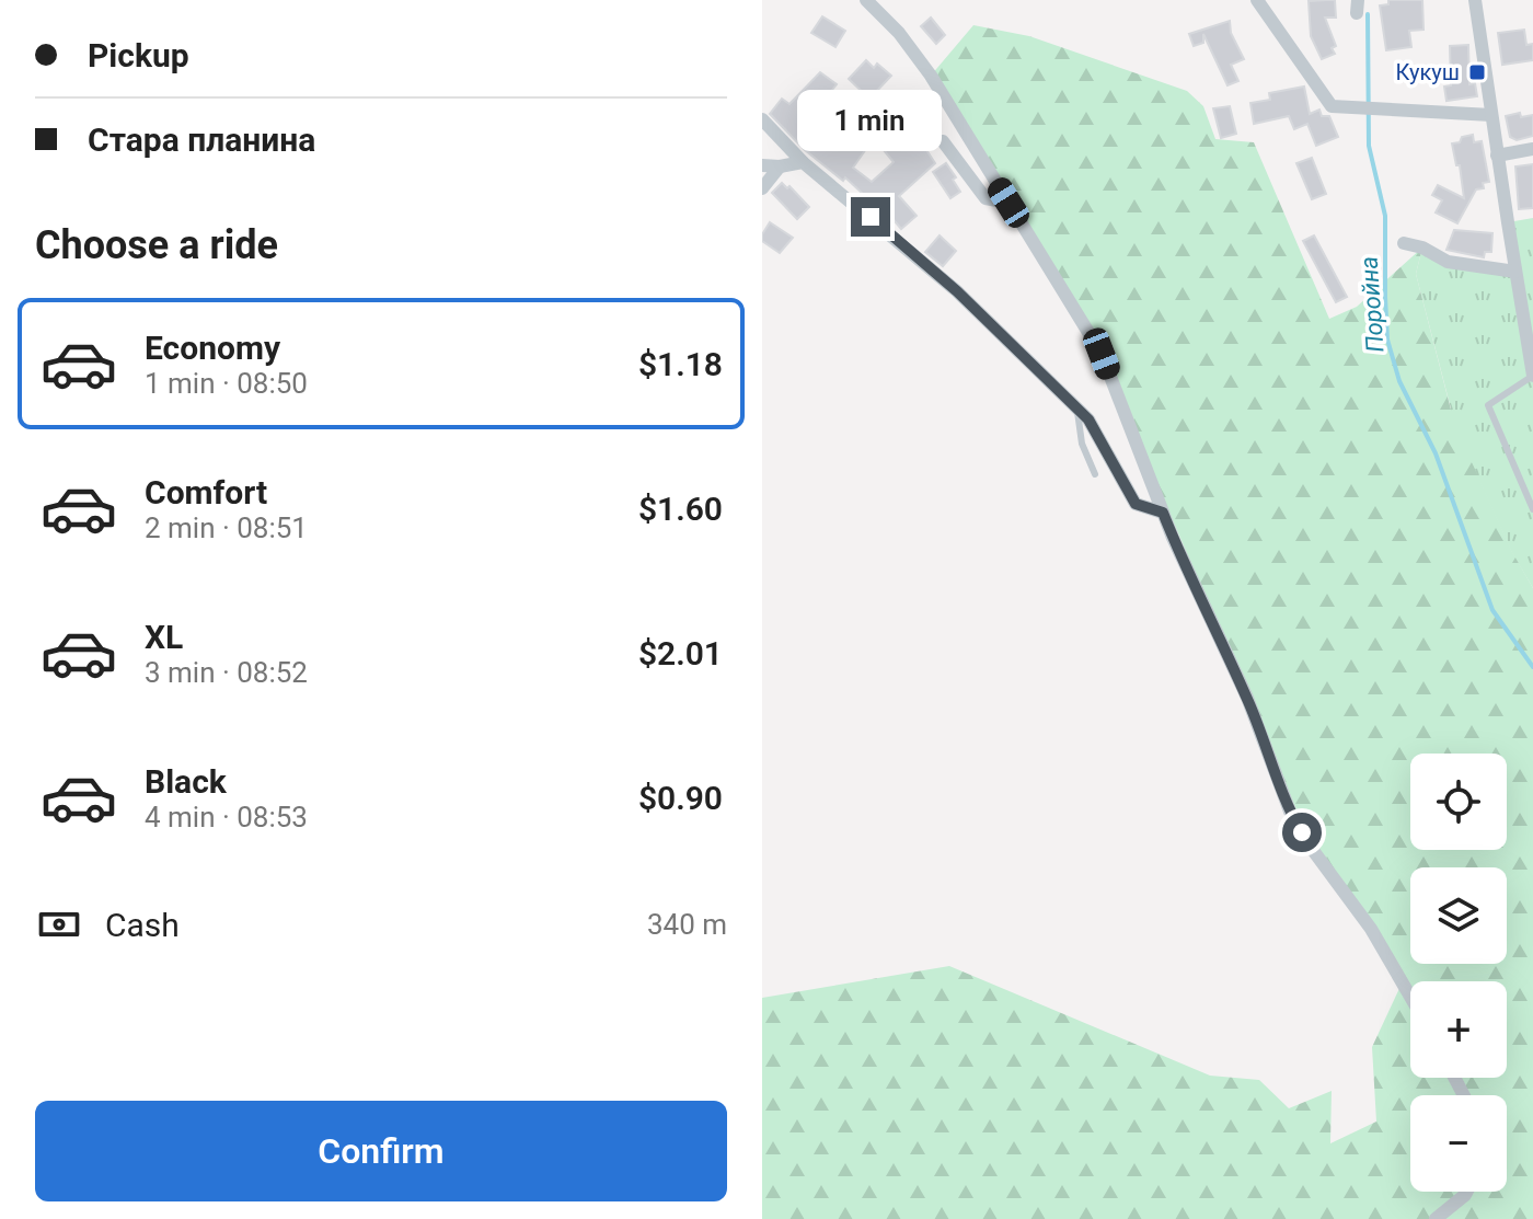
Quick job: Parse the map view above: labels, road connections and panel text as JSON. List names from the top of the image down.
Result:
{
  "water": ["Поройна"],
  "places": {
    "transit": ["Кукуш"]
  },
  "page": {
    "banner": ["Pickup", "Стара планина"],
    "bubble": "1 min",
    "heading": "Choose a ride",
    "list": [
      {
        "name": "Economy",
        "note": "1 min · 08:50",
        "value": "$1.18"
      },
      {
        "name": "Comfort",
        "note": "2 min · 08:51",
        "value": "$1.60"
      },
      {
        "name": "XL",
        "note": "3 min · 08:52",
        "value": "$2.01"
      },
      {
        "name": "Black",
        "note": "4 min · 08:53",
        "value": "$0.90"
      }
    ],
    "map_buttons": ["+", "−"],
    "pay": ["Cash", "340 m"],
    "buttons": "Confirm"
  }
}
